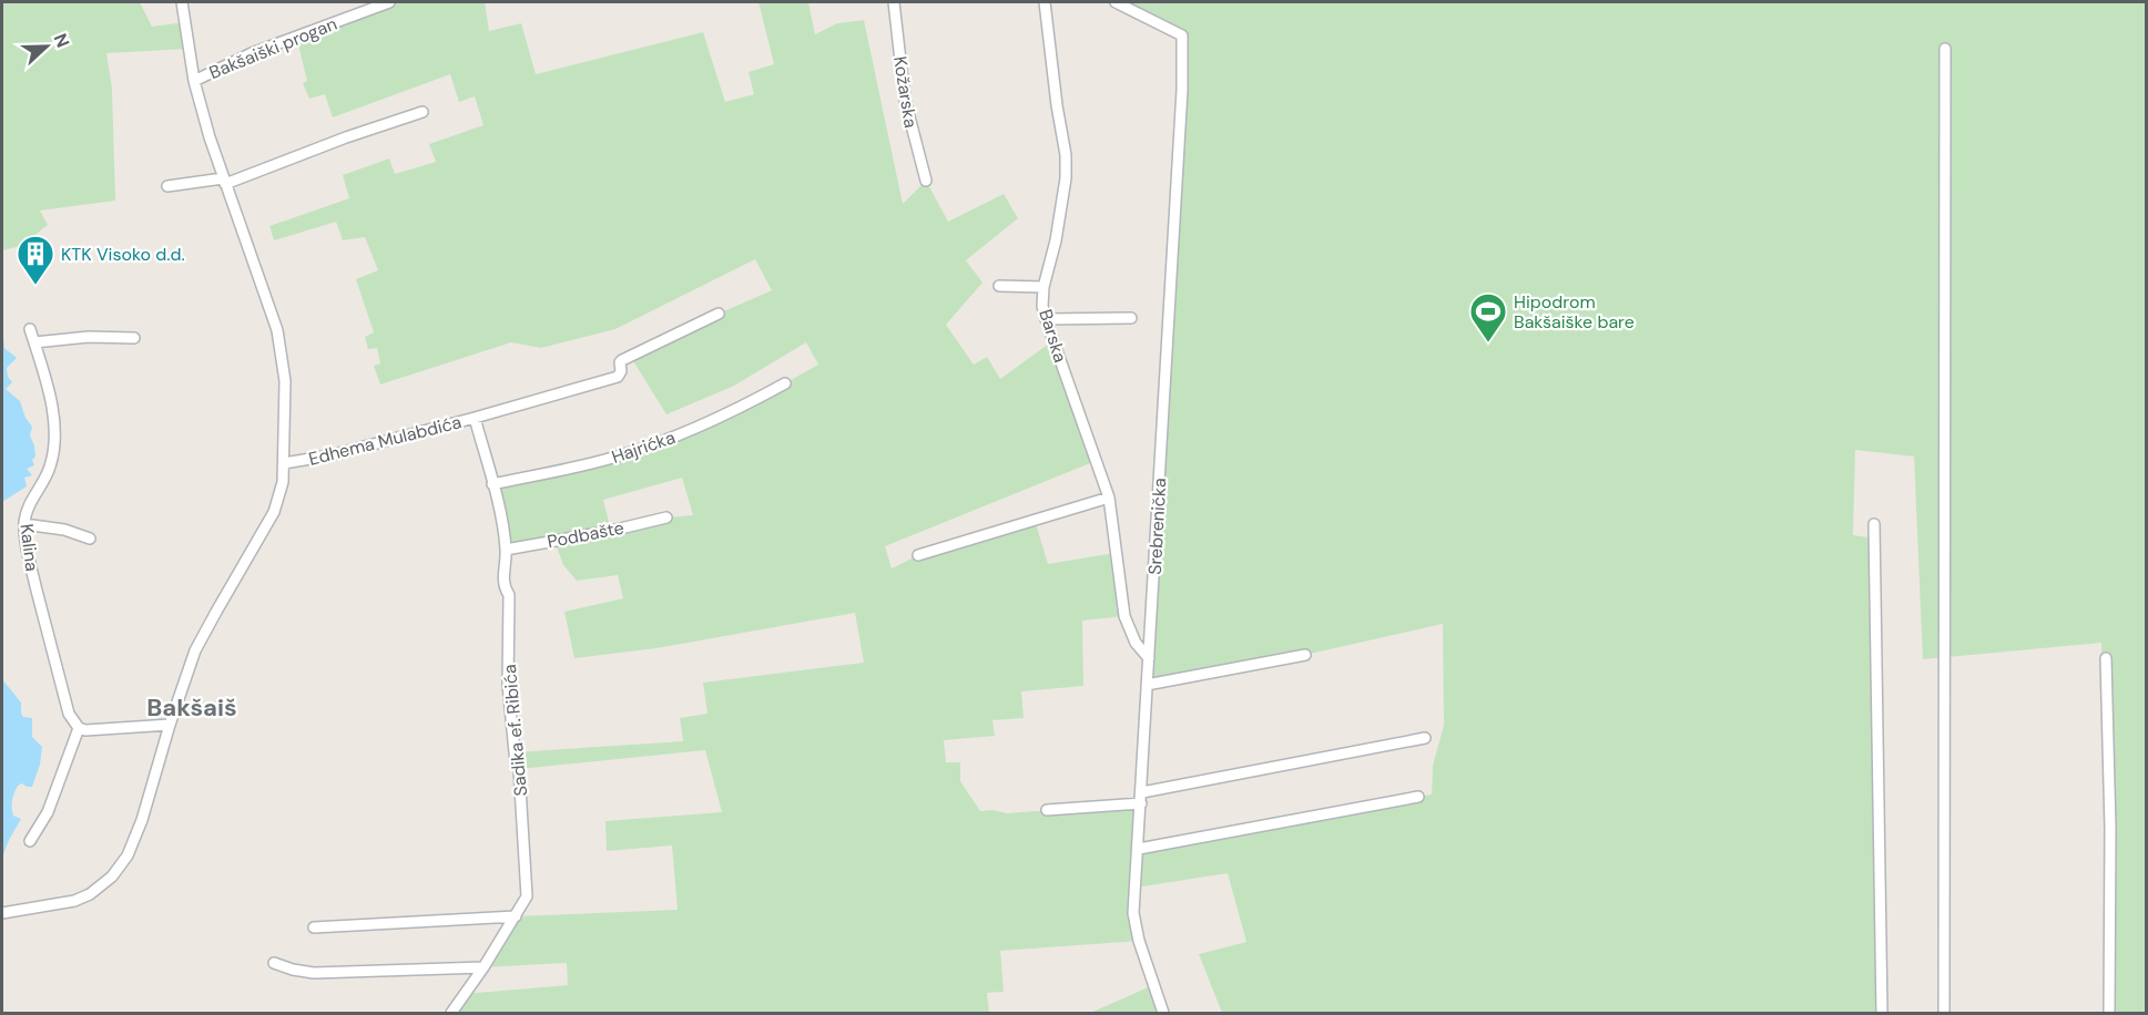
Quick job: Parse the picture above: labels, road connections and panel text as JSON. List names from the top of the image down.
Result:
{
  "streets": {
    "street": [
      "Bakšaiški progan",
      "Kožarska",
      "Barska",
      "Edhema Mulabdića",
      "Hajrićka",
      "Srebrenička",
      "Podbašte",
      "Kalina",
      "Sadika ef. Ribića"
    ]
  },
  "crossings": [
    ["Barska", "Srebrenička"],
    ["Edhema Mulabdića", "Sadika ef. Ribića"],
    ["Hajrićka", "Sadika ef. Ribića"],
    ["Podbašte", "Sadika ef. Ribića"]
  ],
  "districts": ["Bakšaiš"],
  "places": {
    "building": ["KTK Visoko d.d."],
    "sports": ["Hipodrom Bakšaiške bare"]
  },
  "north": "right"
}
